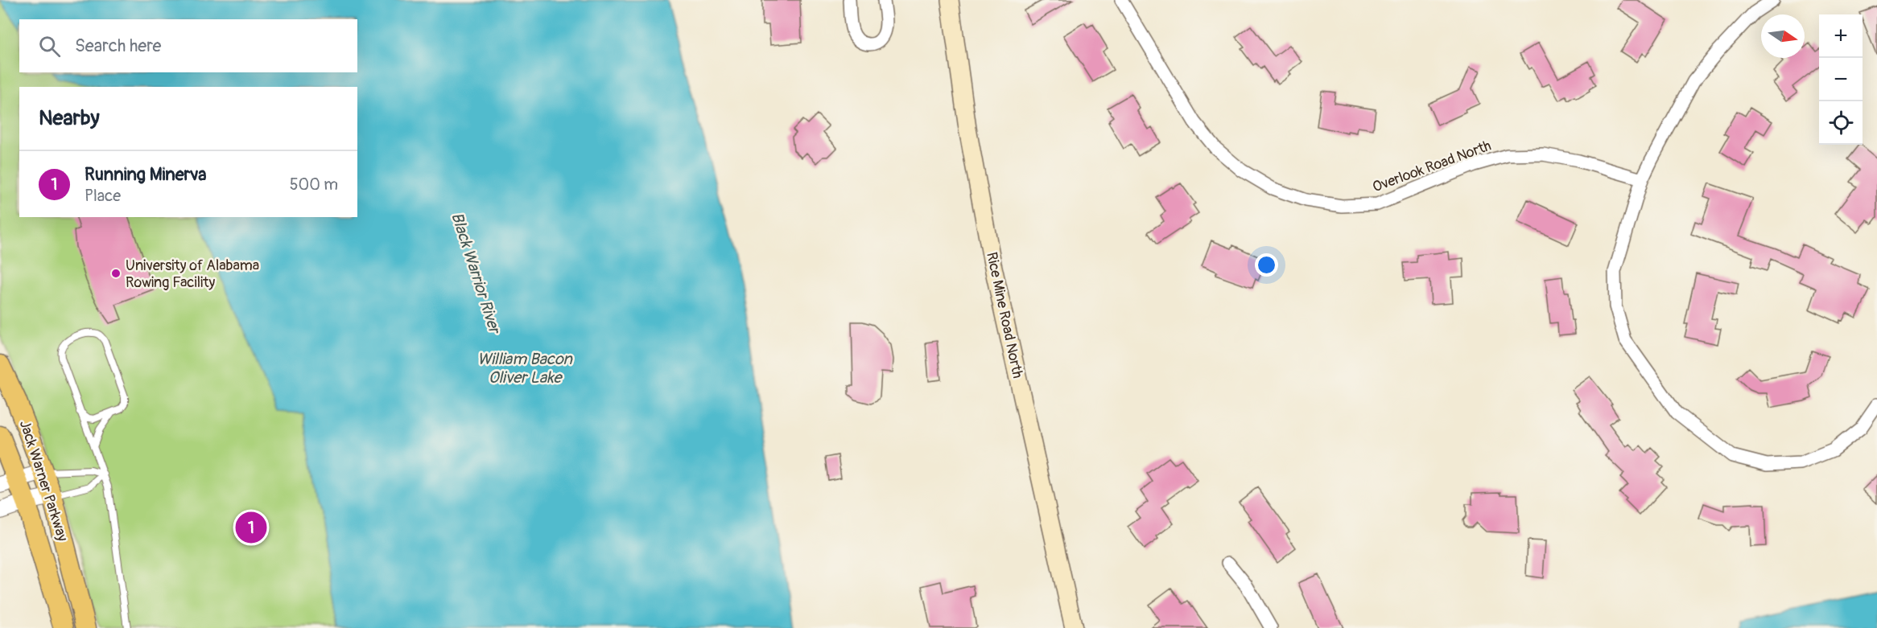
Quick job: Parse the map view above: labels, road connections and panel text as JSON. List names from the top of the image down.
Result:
{
  "streets": {
    "main road": ["Rice Mine Road North", "Jack Warner Parkway"],
    "street": ["Overlook Road North"]
  },
  "water": ["Black Warrior River", "William Bacon Oliver Lake"],
  "places": ["University of Alabama Rowing Facility"],
  "north": "right",
  "page": {
    "map_buttons": ["+", "−"],
    "search": "Search here",
    "heading": "Nearby",
    "list": [
      {
        "mark": "1",
        "name": "Running Minerva",
        "note": "Place",
        "value": "500 m"
      }
    ],
    "pins": "1"
  }
}
